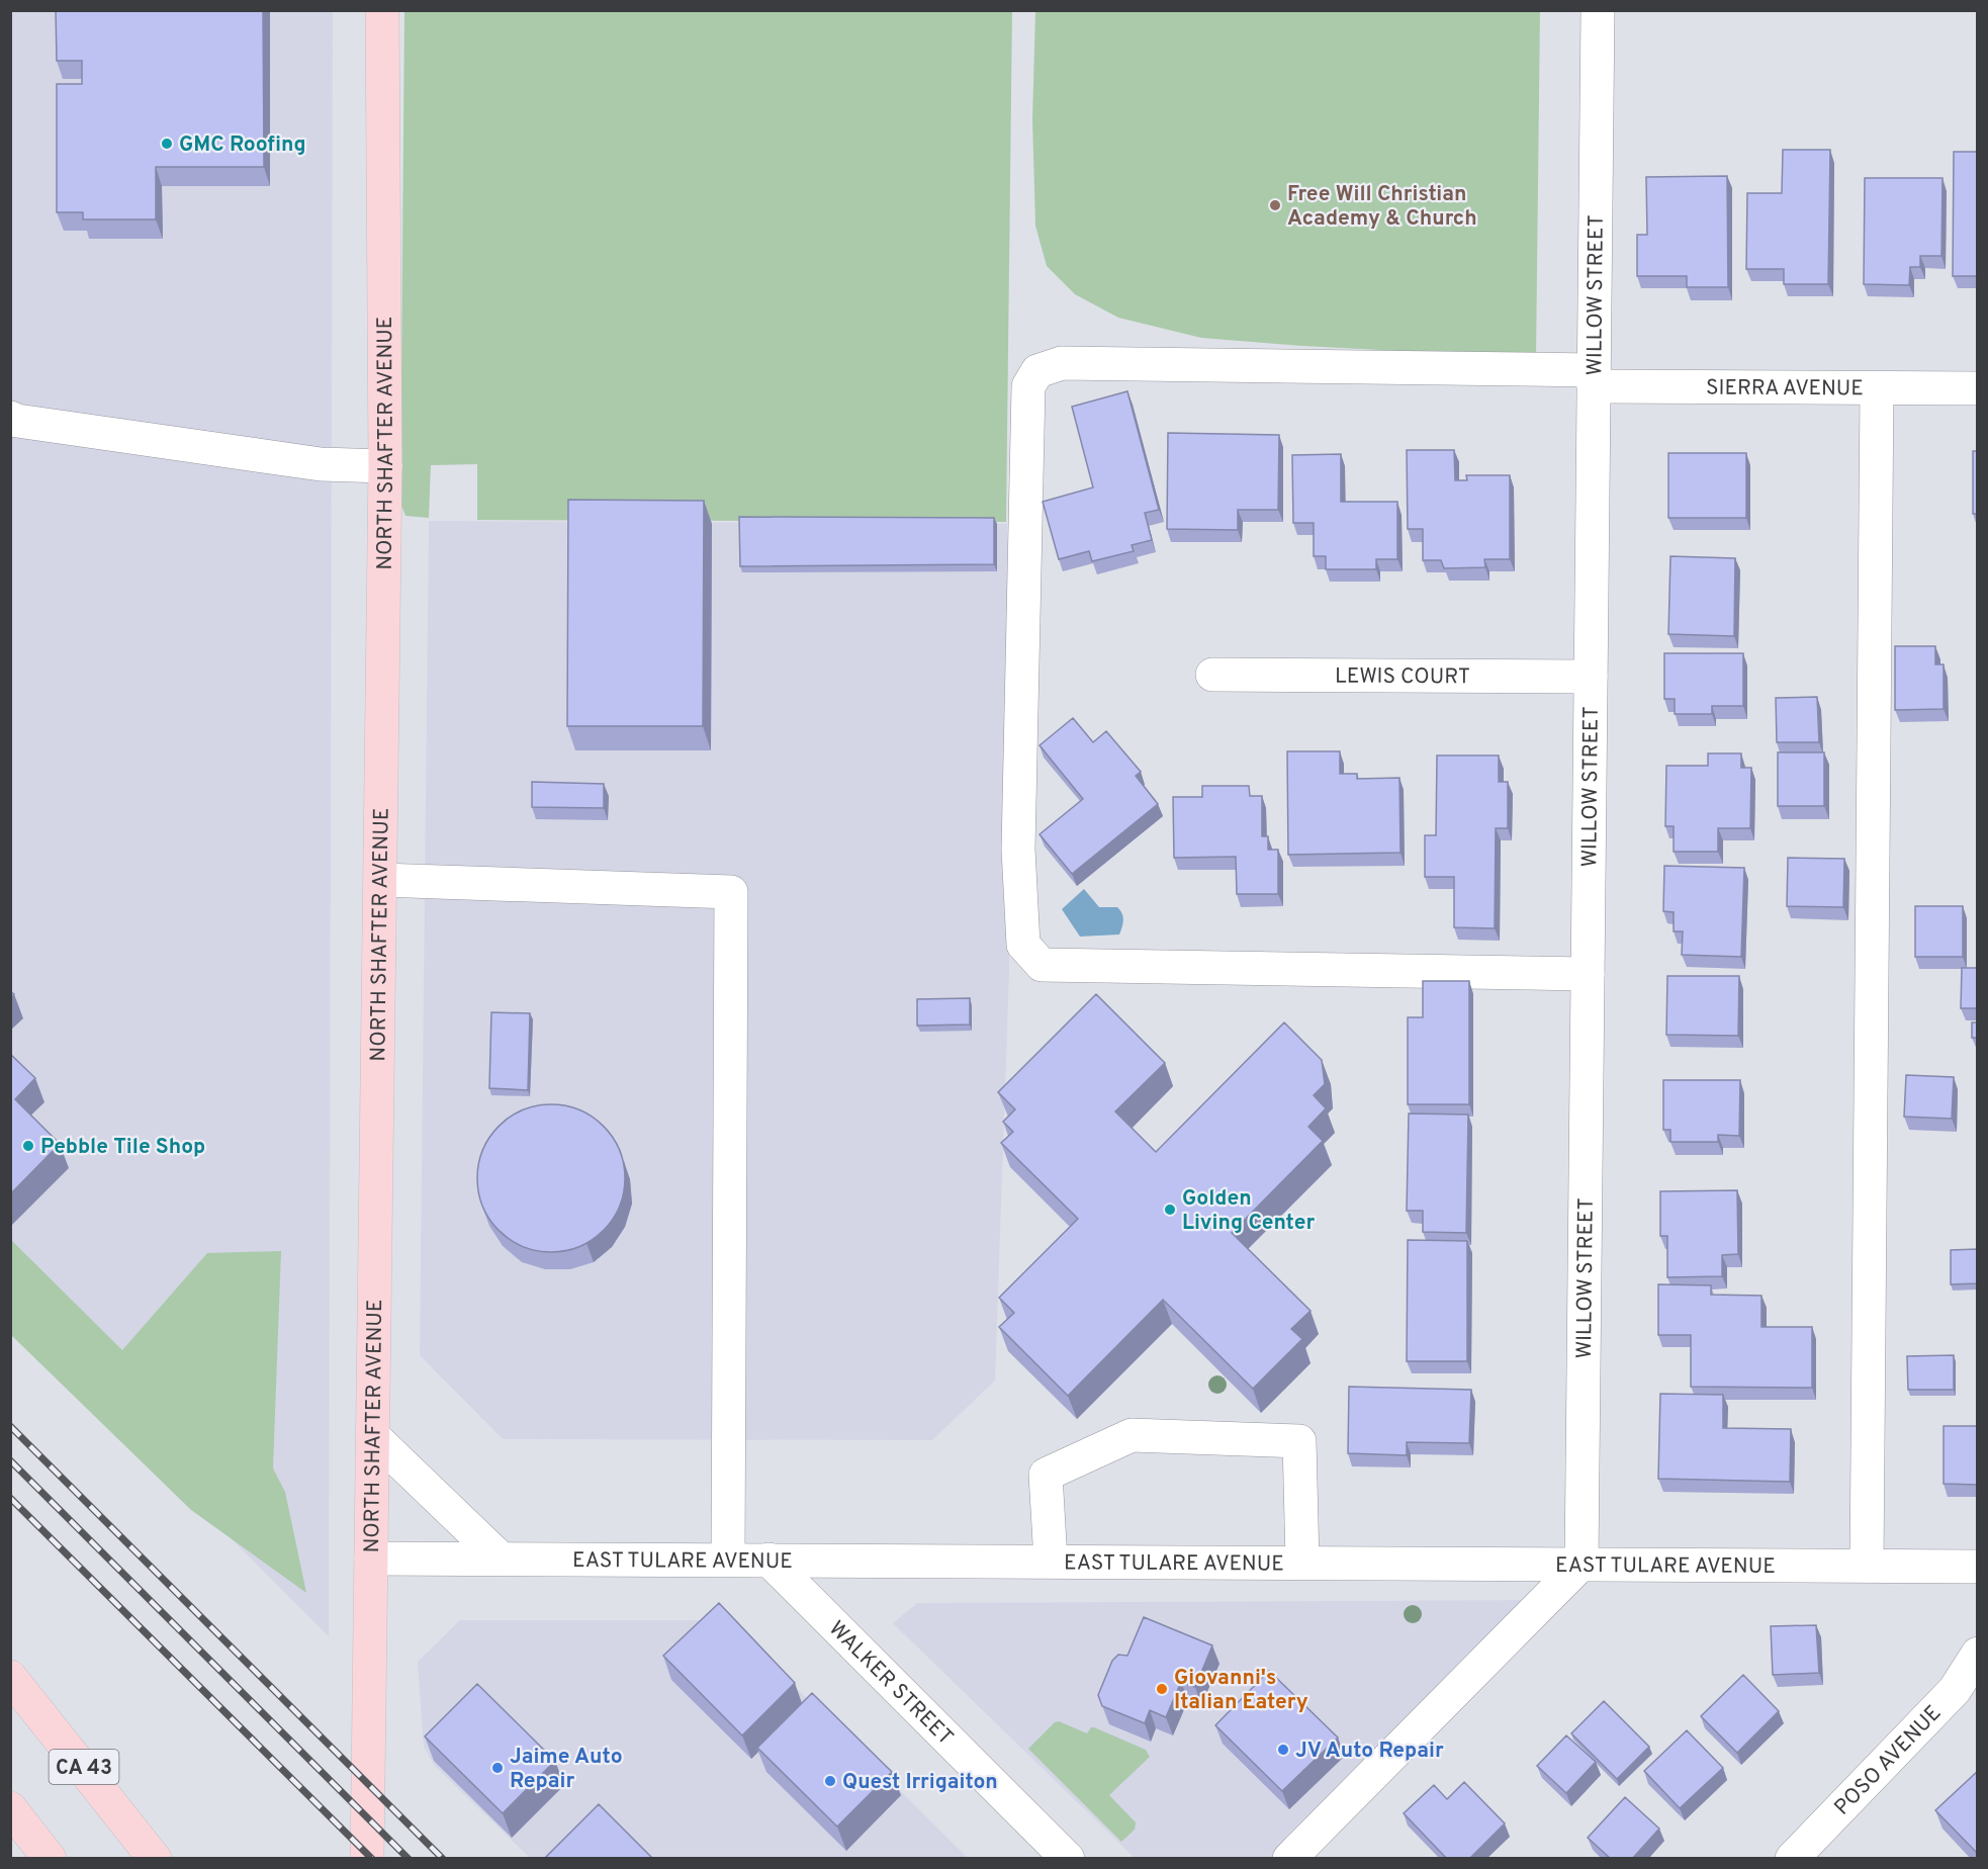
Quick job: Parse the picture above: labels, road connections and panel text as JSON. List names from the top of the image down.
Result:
{
  "streets": {
    "main road": ["NORTH SHAFTER AVENUE", "CA 43"],
    "street": [
      "WILLOW STREET",
      "SIERRA AVENUE",
      "LEWIS COURT",
      "EAST TULARE AVENUE",
      "WALKER STREET",
      "POSO AVENUE"
    ]
  },
  "crossings": [
    ["WILLOW STREET", "SIERRA AVENUE"],
    ["WILLOW STREET", "LEWIS COURT"],
    ["WILLOW STREET", "EAST TULARE AVENUE"],
    ["NORTH SHAFTER AVENUE", "EAST TULARE AVENUE"],
    ["EAST TULARE AVENUE", "WALKER STREET"]
  ],
  "places": [
    "GMC Roofing",
    "Free Will Christian Academy & Church",
    "Pebble Tile Shop",
    "Golden Living Center",
    "Giovanni's Italian Eatery",
    "JV Auto Repair",
    "Jaime Auto Repair",
    "Quest Irrigaiton"
  ]
}
